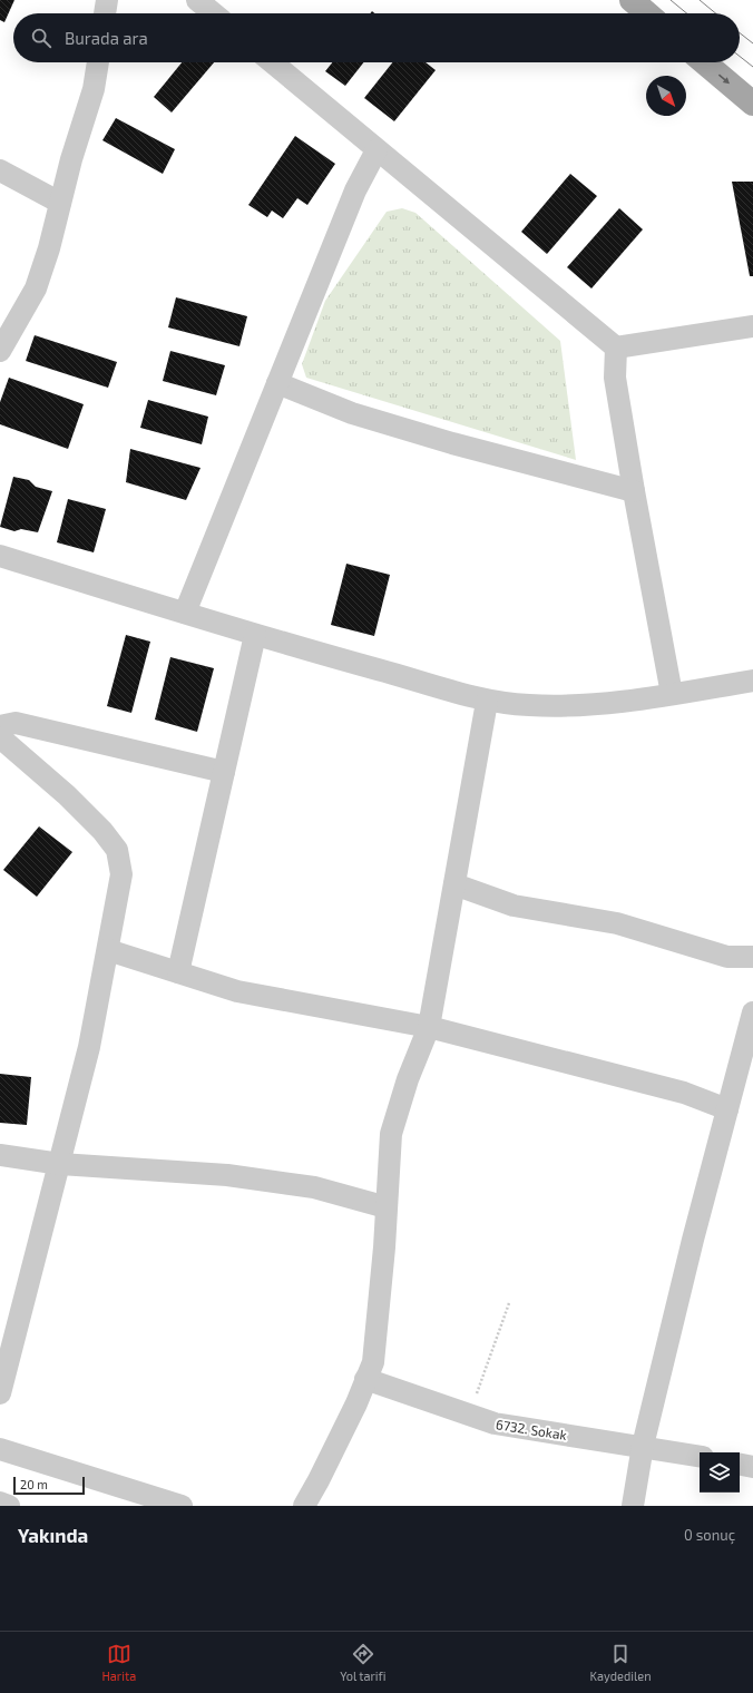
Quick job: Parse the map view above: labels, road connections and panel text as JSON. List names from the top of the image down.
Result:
{
  "streets": {
    "street": ["6732. Sokak"]
  },
  "scale_bar": "20 m",
  "north": "bottom right",
  "page": {
    "search": "Burada ara",
    "scale": "20 m",
    "heading": ["Yakında", "0 sonuç"],
    "nav": ["Harita", "Yol tarifi", "Kaydedilen"]
  }
}
